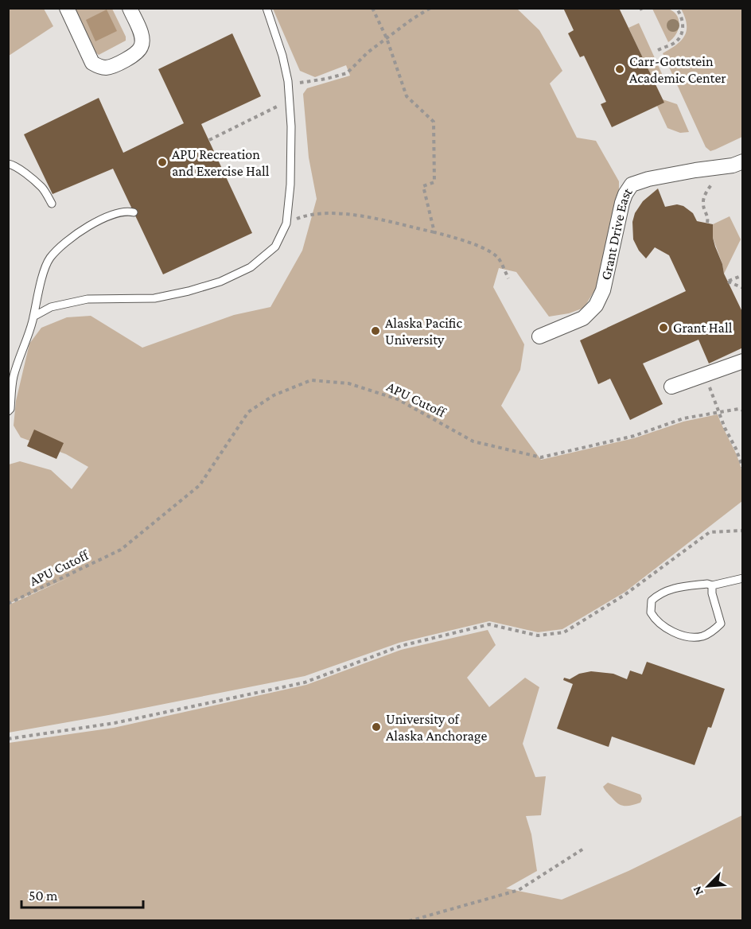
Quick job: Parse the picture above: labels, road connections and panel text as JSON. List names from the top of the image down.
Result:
{
  "streets": {
    "street": ["Grant Drive East"],
    "path": ["APU Cutoff"]
  },
  "places": [
    "Carr-Gottstein Academic Center",
    "APU Recreation and Exercise Hall",
    "Grant Hall",
    "Alaska Pacific University",
    "University of Alaska Anchorage"
  ],
  "scale_bar": "50 m",
  "north": "bottom left"
}
